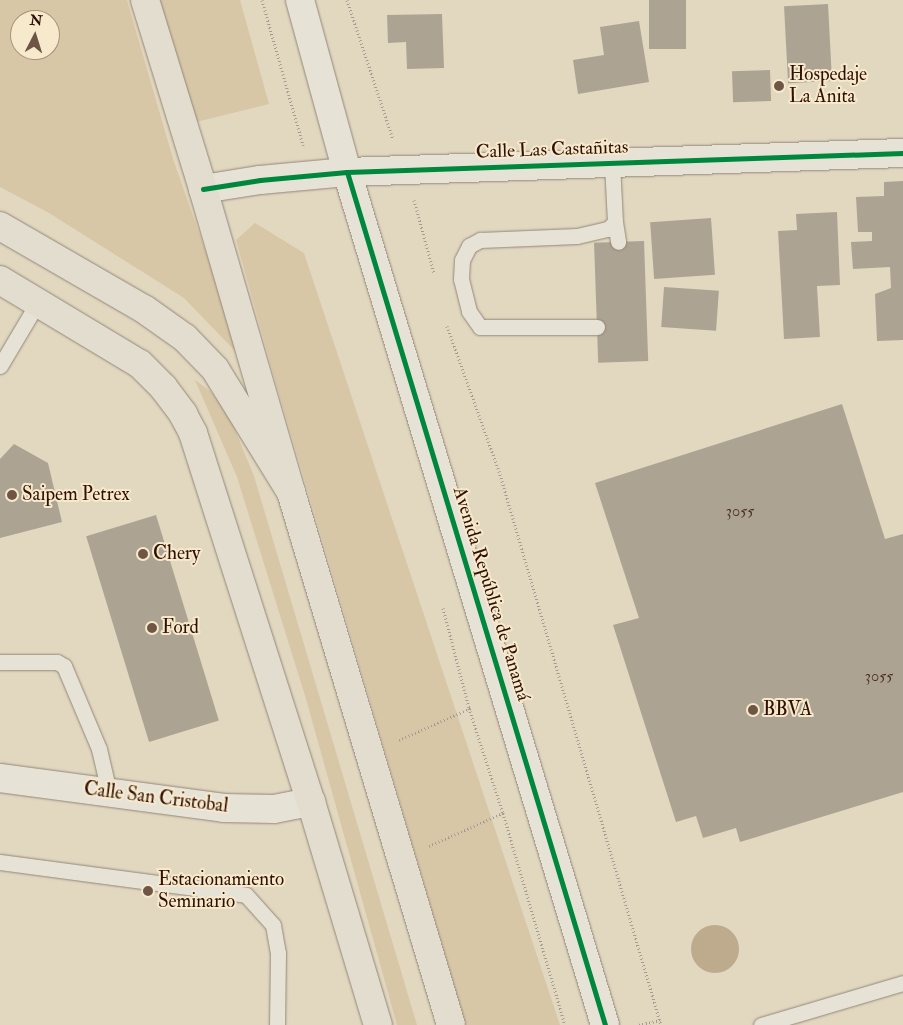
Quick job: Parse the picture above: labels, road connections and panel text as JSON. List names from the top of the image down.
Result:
{
  "streets": {
    "street": ["Calle Las Castañitas", "Avenida República de Panamá", "Calle San Cristobal"]
  },
  "crossings": [
    ["Calle Las Castañitas", "Avenida República de Panamá"]
  ],
  "places": [
    "Hospedaje La Anita",
    "Saipem Petrex",
    "Chery",
    "Ford",
    "BBVA",
    "Estacionamiento Seminario"
  ],
  "house_numbers": ["3055", "3055"],
  "north": "top"
}
